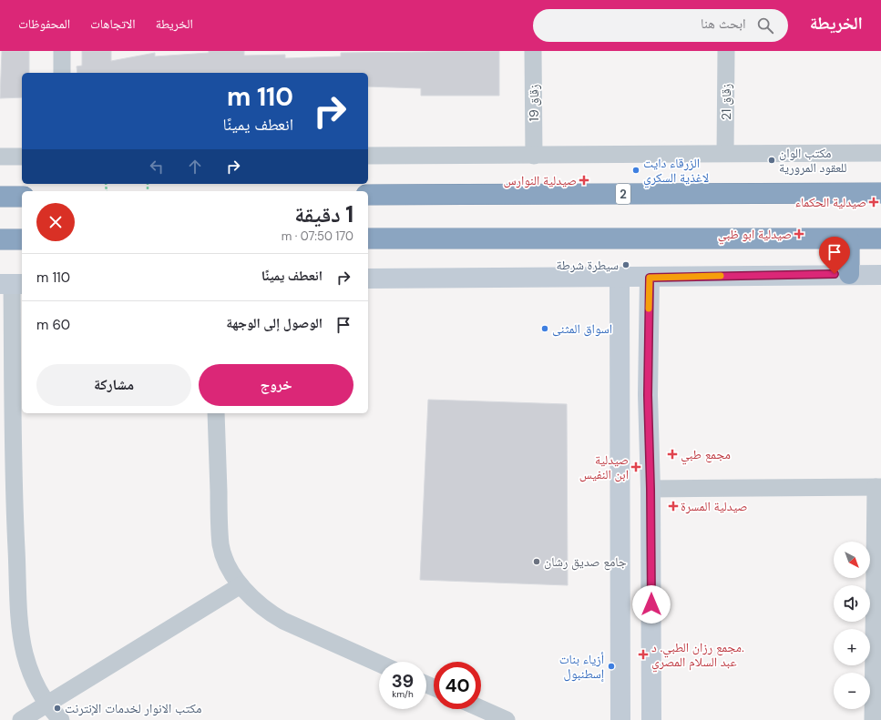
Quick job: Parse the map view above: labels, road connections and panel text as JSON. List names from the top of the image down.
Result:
{
  "streets": {
    "highway": ["2"],
    "street": ["زقاق 21", "زقاق 19"]
  },
  "places": {
    "other": [
      "مكتب الوان للعقود المرورية",
      "الزرقاء دايت لاغذية السكري",
      "سيطرة شرطة",
      "اسواق المثنى",
      "جامع صديق رشان",
      "أزياء بنات إسطنبول",
      "مكتب الانوار لخدمات الإنترنت"
    ],
    "health": [
      "صيدلية النوارس",
      "صيدلية الحكماء",
      "صيدلية ابو ظبي",
      "مجمع طبي",
      "صيدلية ابن النفيس",
      "صيدلية المسرة",
      "مجمع رزان الطبي. د. عبد السلام المصري"
    ]
  },
  "north": "bottom right",
  "page": {
    "header": "الخريطة",
    "search": "ابحث هنا",
    "nav": ["الخريطة", "الاتجاهات", "المحفوظات"],
    "turn": ["110 m", "انعطف يمينًا"],
    "heading": ["1 دقيقة", "170 m · 07:50"],
    "list": [
      {
        "name": "انعطف يمينًا",
        "value": "110 m"
      },
      {
        "name": "الوصول إلى الوجهة",
        "value": "60 m"
      }
    ],
    "buttons": ["خروج", "مشاركة"],
    "map_buttons": ["+", "−"],
    "speed": "39 km/h",
    "limit": "40"
  }
}
